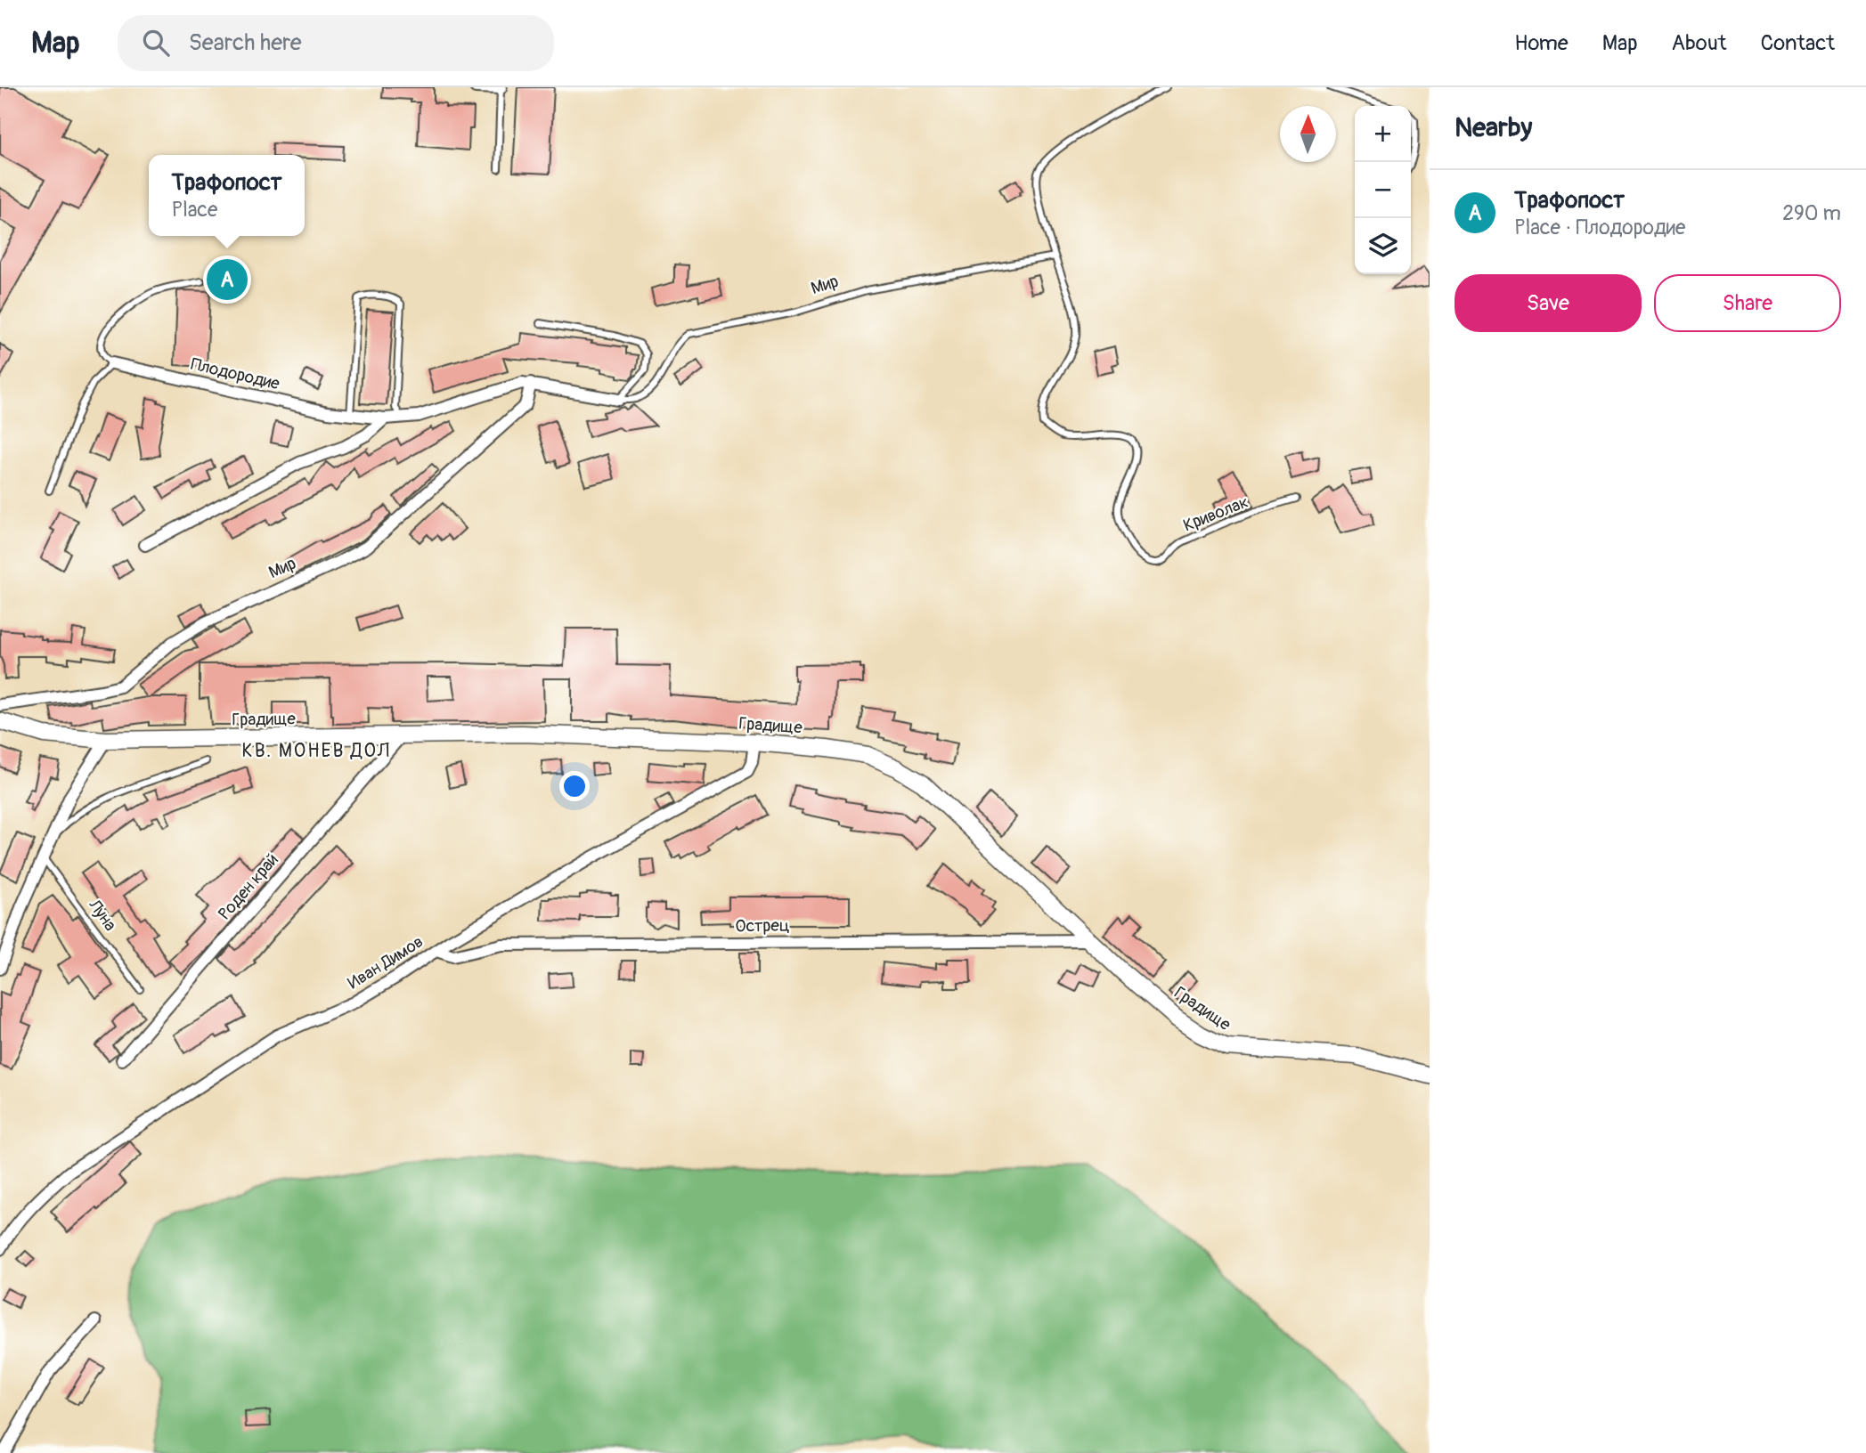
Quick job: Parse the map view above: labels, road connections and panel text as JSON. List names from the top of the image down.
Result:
{
  "streets": {
    "street": [
      "Мир",
      "Плодородие",
      "Градище",
      "Роден край",
      "Острец",
      "Иван Димов"
    ],
    "lane": ["Криволак", "Луна"]
  },
  "crossings": [
    ["Мир", "Плодородие"],
    ["Мир", "Криволак"],
    ["Градище", "Роден край"],
    ["Градище", "Острец"],
    ["Градище", "Иван Димов"],
    ["Острец", "Иван Димов"]
  ],
  "districts": ["КВ. МОНЕВ ДОЛ"],
  "north": "top",
  "page": {
    "header": "Map",
    "search": "Search here",
    "nav": [
      "Home",
      "Map",
      "About",
      "Contact"
    ],
    "heading": "Nearby",
    "map_buttons": ["+", "−"],
    "popup": ["Трафопост", "Place"],
    "list": [
      {
        "mark": "A",
        "name": "Трафопост",
        "note": "Place · Плодородие",
        "value": "290 m"
      }
    ],
    "pins": "A",
    "buttons": ["Save", "Share"]
  }
}
